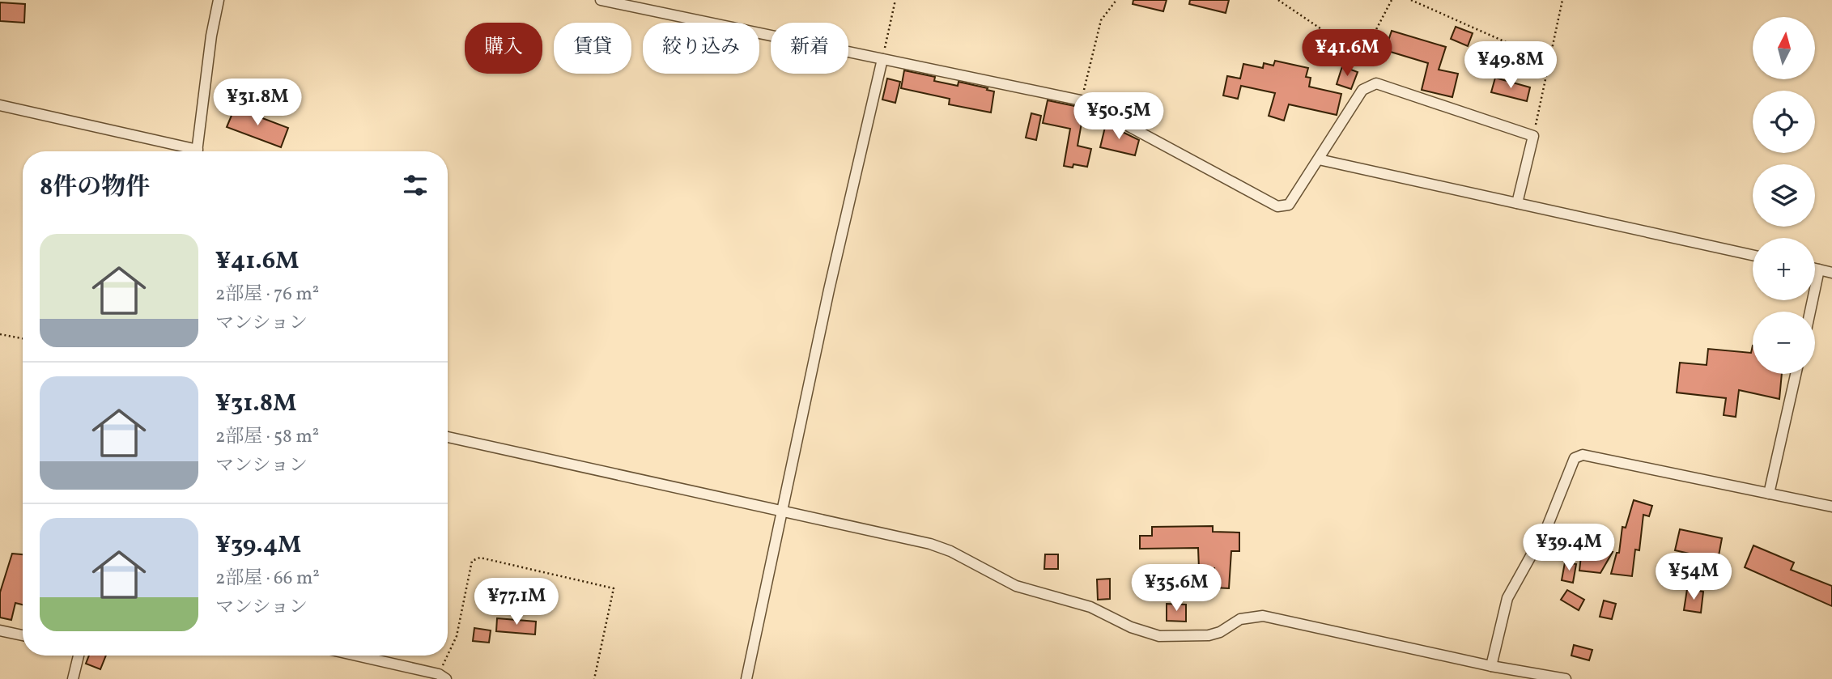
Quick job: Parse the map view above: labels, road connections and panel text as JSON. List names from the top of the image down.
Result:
{
  "north": "top",
  "page": {
    "map_buttons": ["+", "−"],
    "chip": [
      "購入",
      "賃貸",
      "絞り込み",
      "新着"
    ],
    "price": [
      "¥41.6M",
      "¥49.8M",
      "¥31.8M",
      "¥50.5M",
      "¥39.4M",
      "¥54M",
      "¥35.6M",
      "¥77.1M"
    ],
    "heading": "8件の物件",
    "list": [
      {
        "name": "¥41.6M",
        "note": "2部屋 · 76 m² · マンション"
      },
      {
        "name": "¥31.8M",
        "note": "2部屋 · 58 m² · マンション"
      },
      {
        "name": "¥39.4M",
        "note": "2部屋 · 66 m² · マンション"
      }
    ]
  }
}
